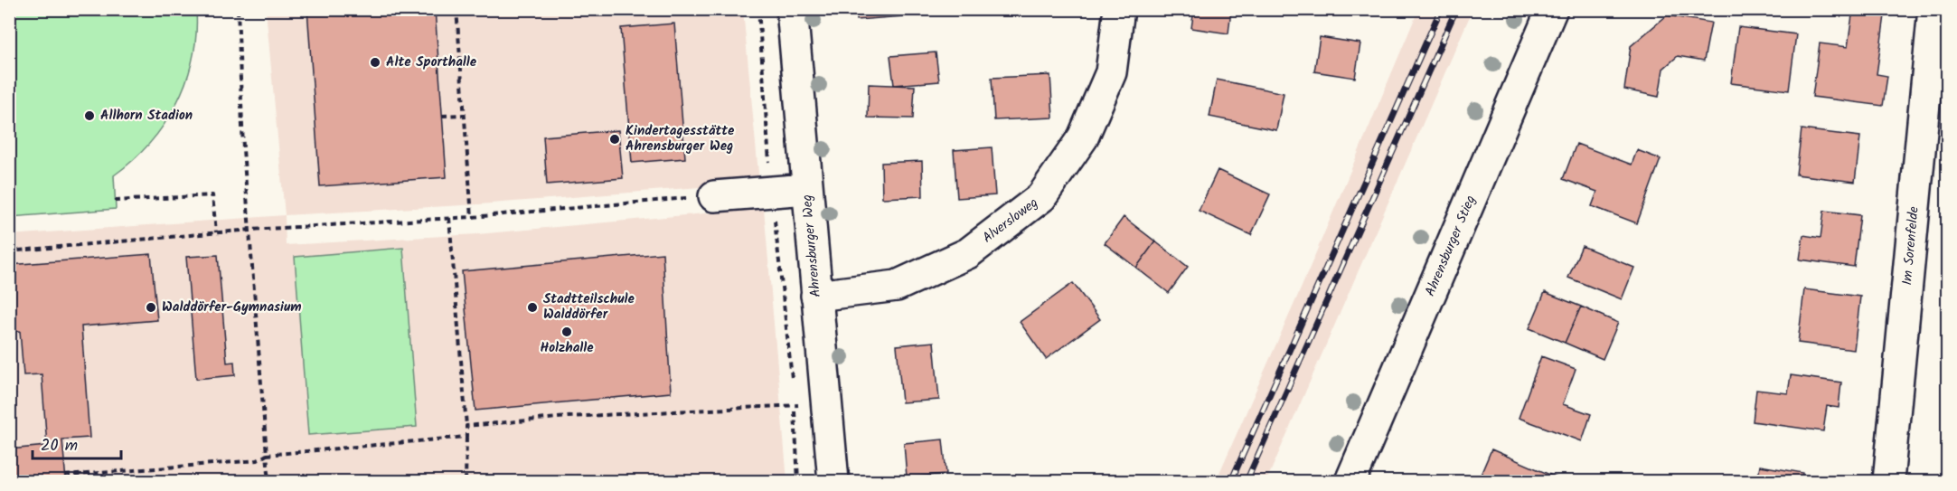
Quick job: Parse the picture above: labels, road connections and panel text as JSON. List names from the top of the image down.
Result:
{
  "streets": {
    "street": [
      "Alversloweg",
      "Ahrensburger Weg",
      "Ahrensburger Stieg",
      "Im Sorenfelde"
    ]
  },
  "crossings": [
    ["Alversloweg", "Ahrensburger Weg"]
  ],
  "places": [
    "Alte Sporthalle",
    "Allhorn Stadion",
    "Kindertagesstätte Ahrensburger Weg",
    "Walddörfer-Gymnasium",
    "Stadtteilschule Walddörfer",
    "Holzhalle"
  ],
  "scale_bar": "20 m"
}
